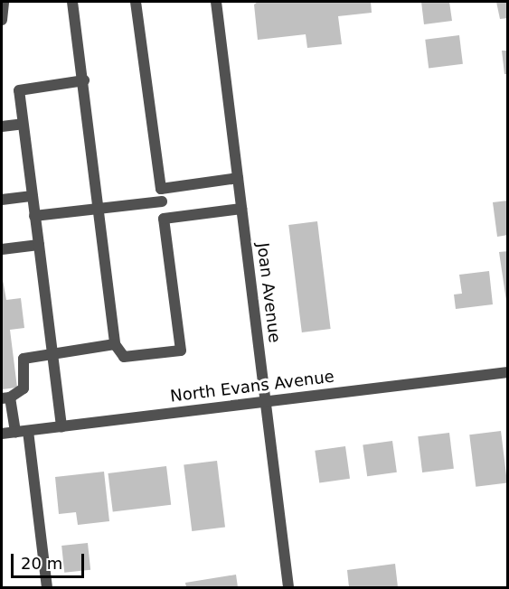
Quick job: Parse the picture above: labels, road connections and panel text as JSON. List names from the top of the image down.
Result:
{
  "streets": {
    "street": ["Joan Avenue", "North Evans Avenue"]
  },
  "crossings": [
    ["Joan Avenue", "North Evans Avenue"]
  ],
  "scale_bar": "20 m"
}
